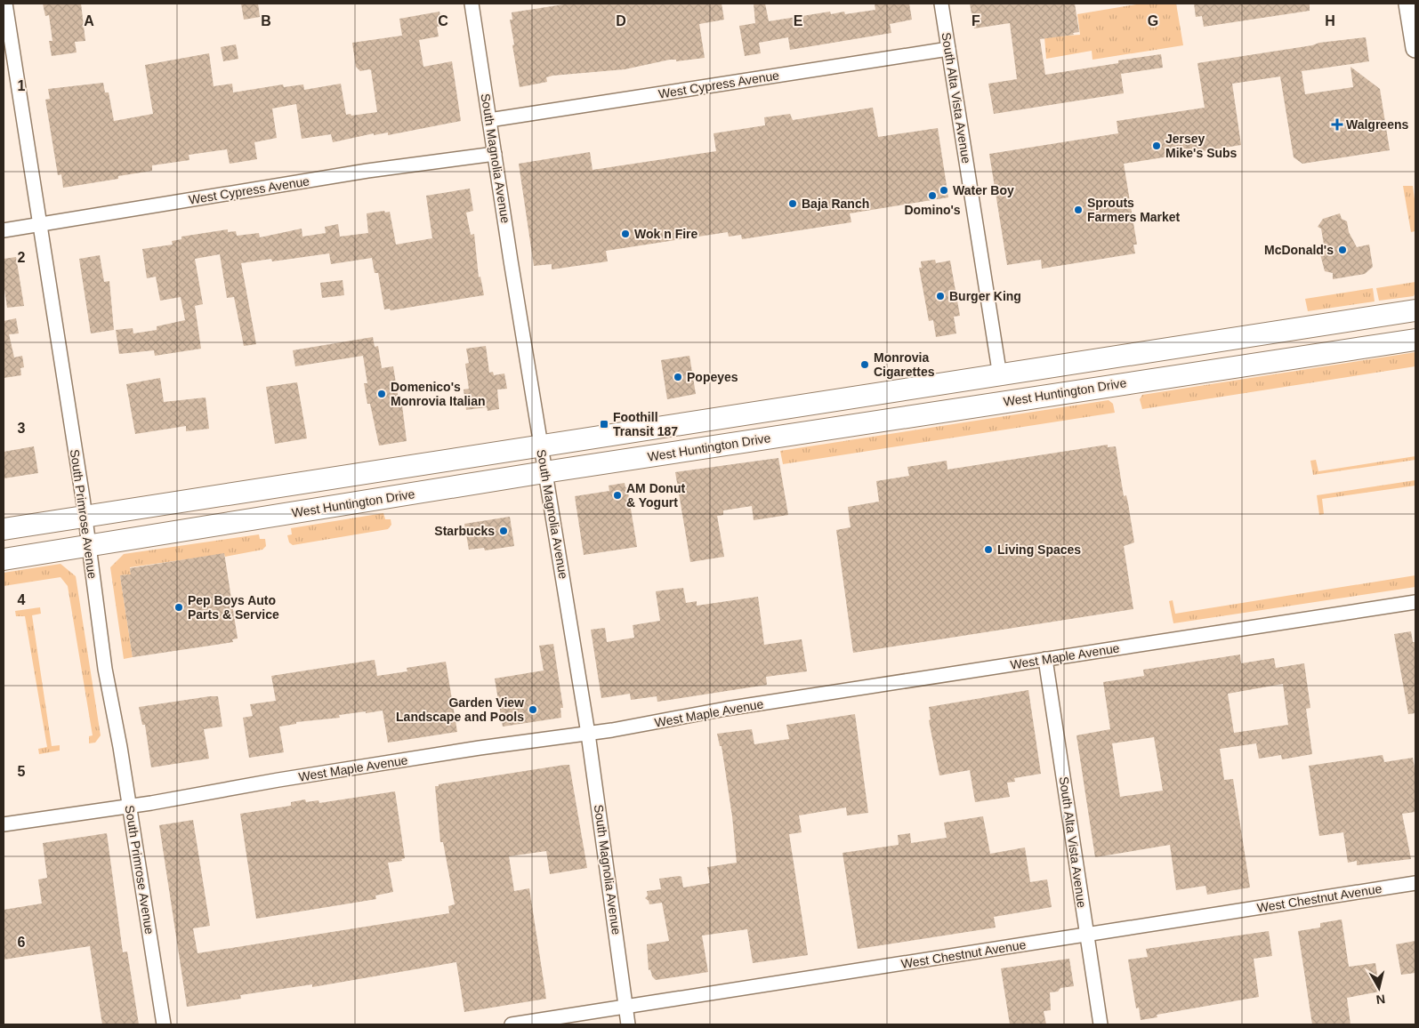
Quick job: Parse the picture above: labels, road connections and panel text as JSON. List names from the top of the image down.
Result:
{
  "streets": {
    "main road": ["West Huntington Drive"],
    "street": [
      "West Cypress Avenue",
      "South Alta Vista Avenue",
      "South Magnolia Avenue",
      "South Primrose Avenue",
      "West Maple Avenue",
      "West Chestnut Avenue"
    ]
  },
  "crossings": [
    ["West Cypress Avenue", "South Alta Vista Avenue"],
    ["West Cypress Avenue", "South Magnolia Avenue"],
    ["West Cypress Avenue", "South Primrose Avenue"],
    ["South Alta Vista Avenue", "West Maple Avenue"],
    ["South Alta Vista Avenue", "West Chestnut Avenue"],
    ["South Magnolia Avenue", "West Huntington Drive"],
    ["South Magnolia Avenue", "West Maple Avenue"],
    ["South Magnolia Avenue", "West Chestnut Avenue"],
    ["West Huntington Drive", "South Primrose Avenue"],
    ["South Primrose Avenue", "West Maple Avenue"]
  ],
  "places": {
    "health": ["Walgreens"],
    "other": [
      "Jersey Mike's Subs",
      "Water Boy",
      "Domino's",
      "Baja Ranch",
      "Sprouts Farmers Market",
      "Wok n Fire",
      "McDonald's",
      "Burger King",
      "Monrovia Cigarettes",
      "Popeyes",
      "Domenico's Monrovia Italian",
      "AM Donut & Yogurt",
      "Starbucks",
      "Living Spaces",
      "Pep Boys Auto Parts & Service",
      "Garden View Landscape and Pools"
    ],
    "transit": ["Foothill Transit 187"]
  },
  "north": "bottom",
  "grid": {
    "columns": [
      "A",
      "B",
      "C",
      "D",
      "E",
      "F",
      "G",
      "H"
    ],
    "rows": [
      "1",
      "2",
      "3",
      "4",
      "5",
      "6"
    ]
  }
}
